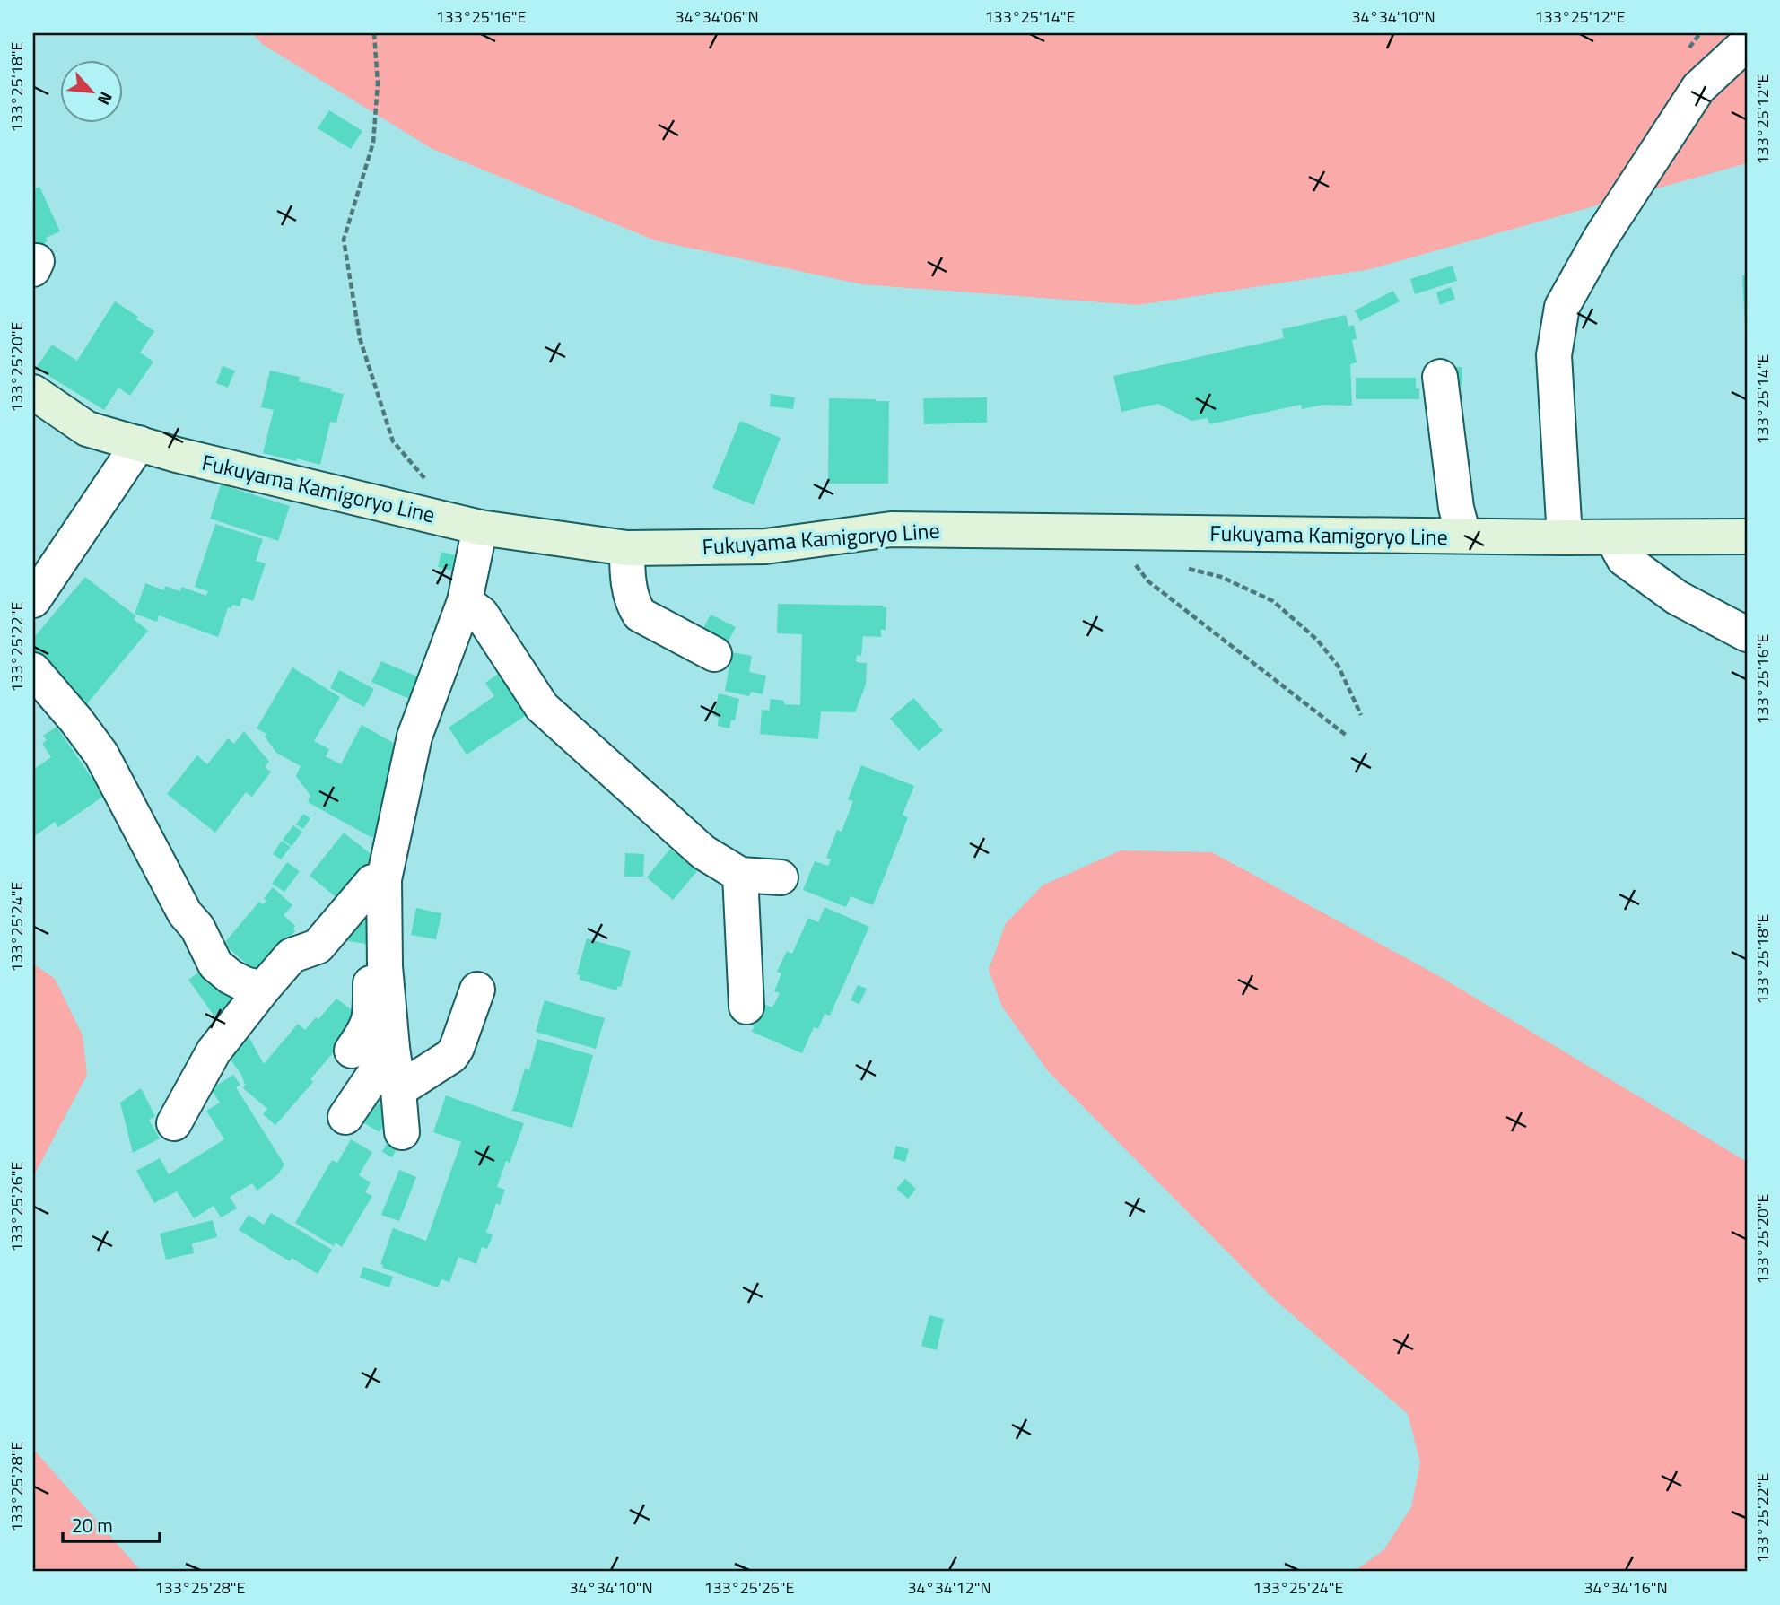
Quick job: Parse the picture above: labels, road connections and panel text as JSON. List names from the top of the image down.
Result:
{
  "streets": {
    "main road": ["Fukuyama Kamigoryo Line"]
  },
  "scale_bar": "20 m",
  "north": "bottom right",
  "coordinates": [
    "133°25'16\"E",
    "34°34'06\"N",
    "133°25'14\"E",
    "34°34'10\"N",
    "133°25'12\"E",
    "133°25'18\"E",
    "133°25'20\"E",
    "133°25'22\"E",
    "133°25'24\"E",
    "133°25'26\"E",
    "133°25'28\"E",
    "34°34'12\"N",
    "34°34'16\"N"
  ]
}
